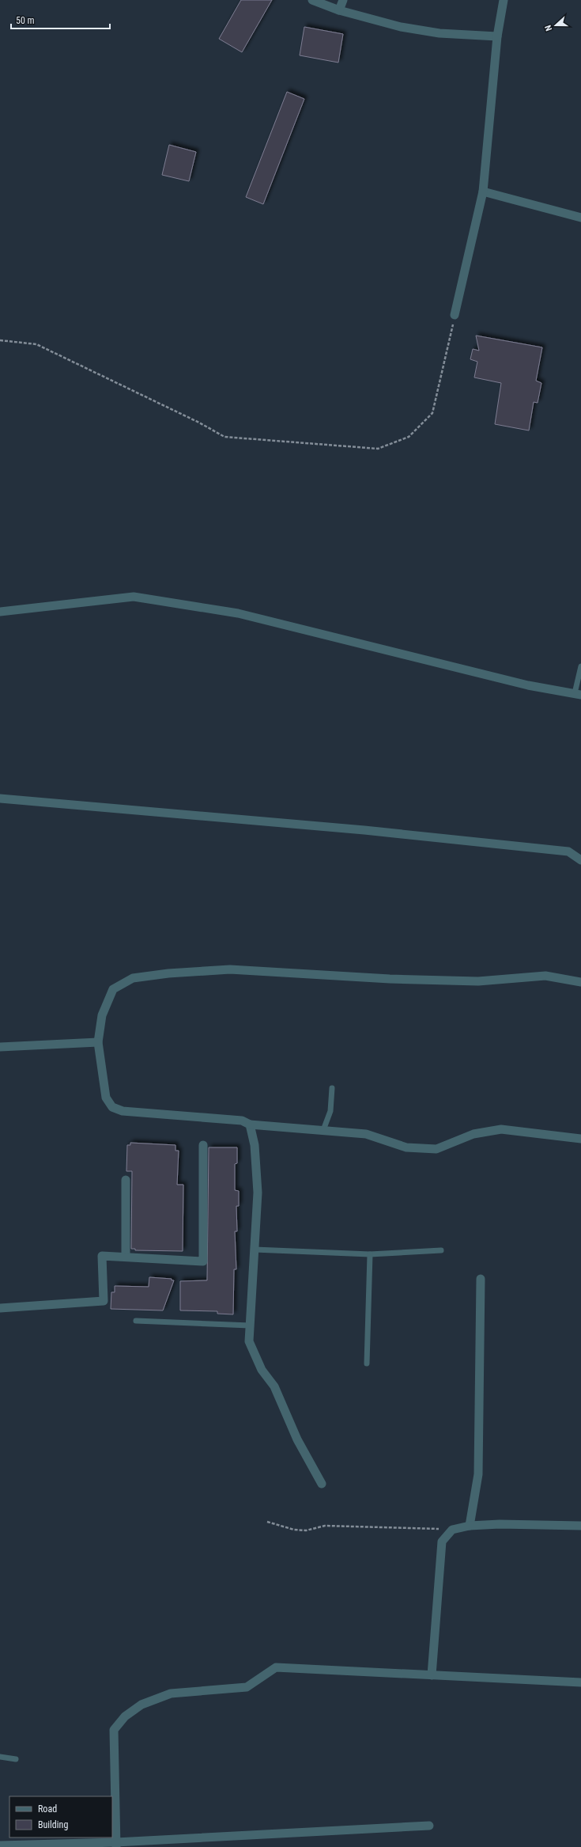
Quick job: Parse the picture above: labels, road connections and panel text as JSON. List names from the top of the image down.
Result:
{
  "legend": ["Road", "Building"],
  "scale_bar": "50 m",
  "north": "left"
}
